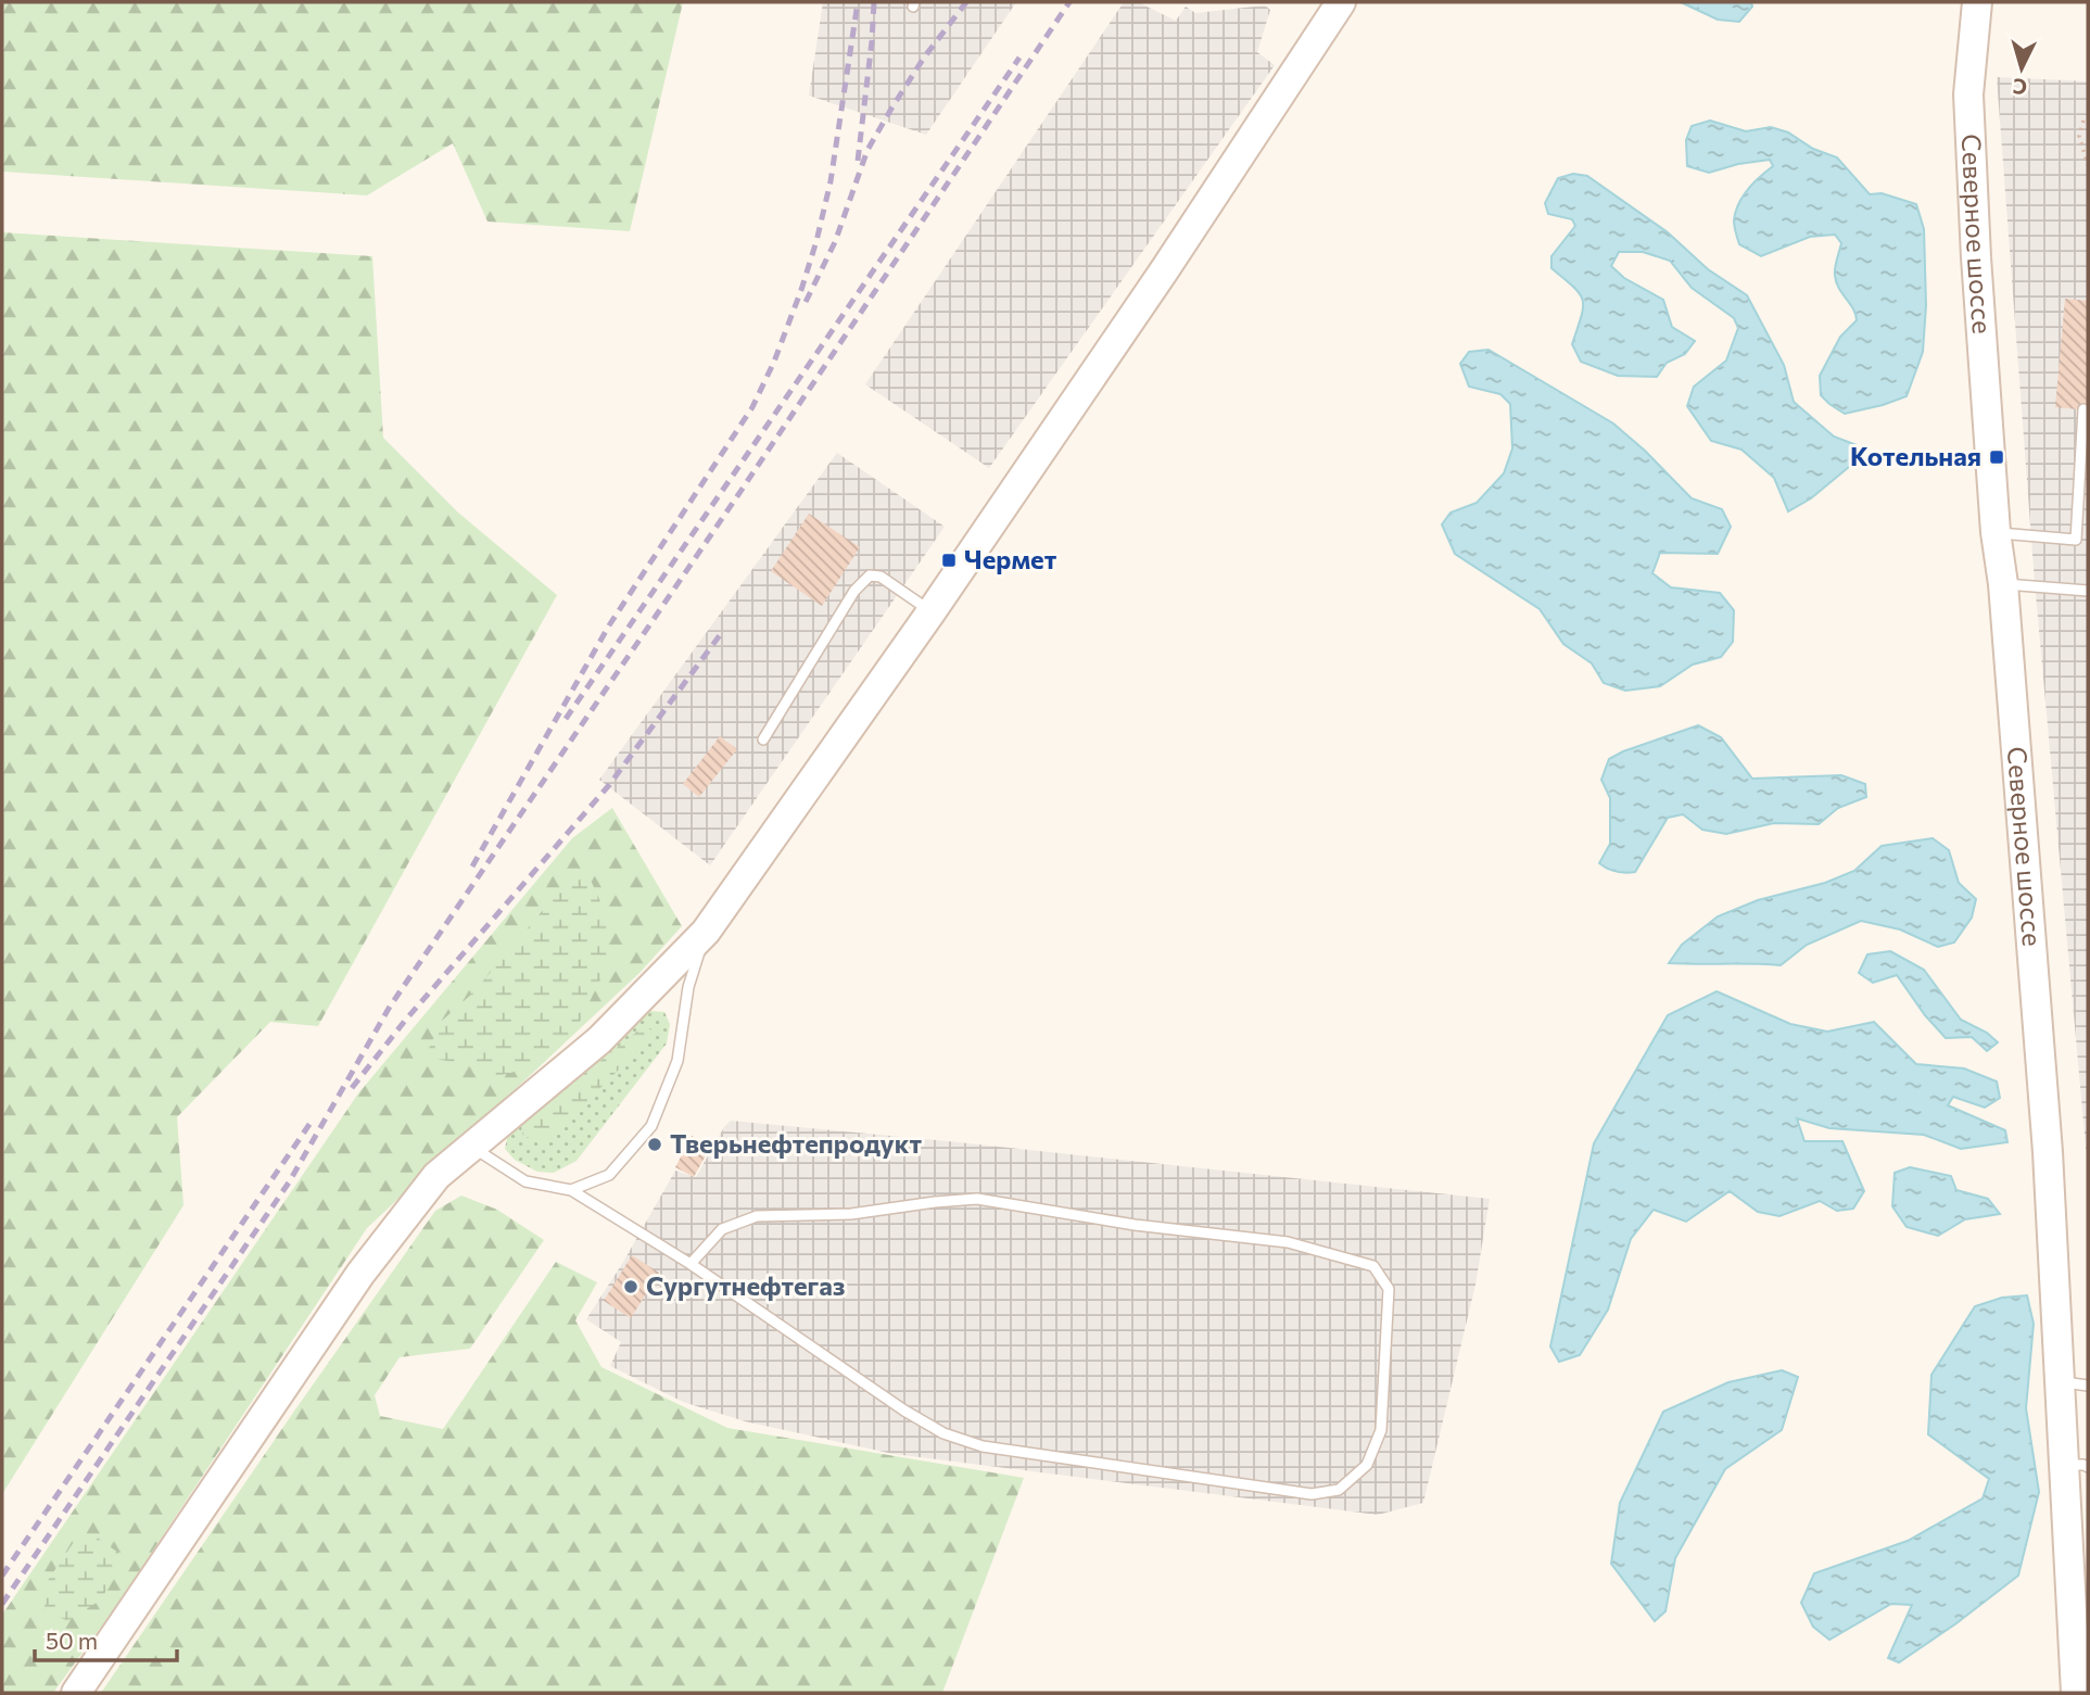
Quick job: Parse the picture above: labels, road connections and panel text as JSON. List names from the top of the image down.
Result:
{
  "streets": {
    "street": ["Северное шоссе"]
  },
  "places": {
    "transit": ["Котельная", "Чермет"],
    "other": ["Тверьнефтепродукт", "Сургутнефтегаз"]
  },
  "scale_bar": "50 m",
  "north": "bottom"
}
